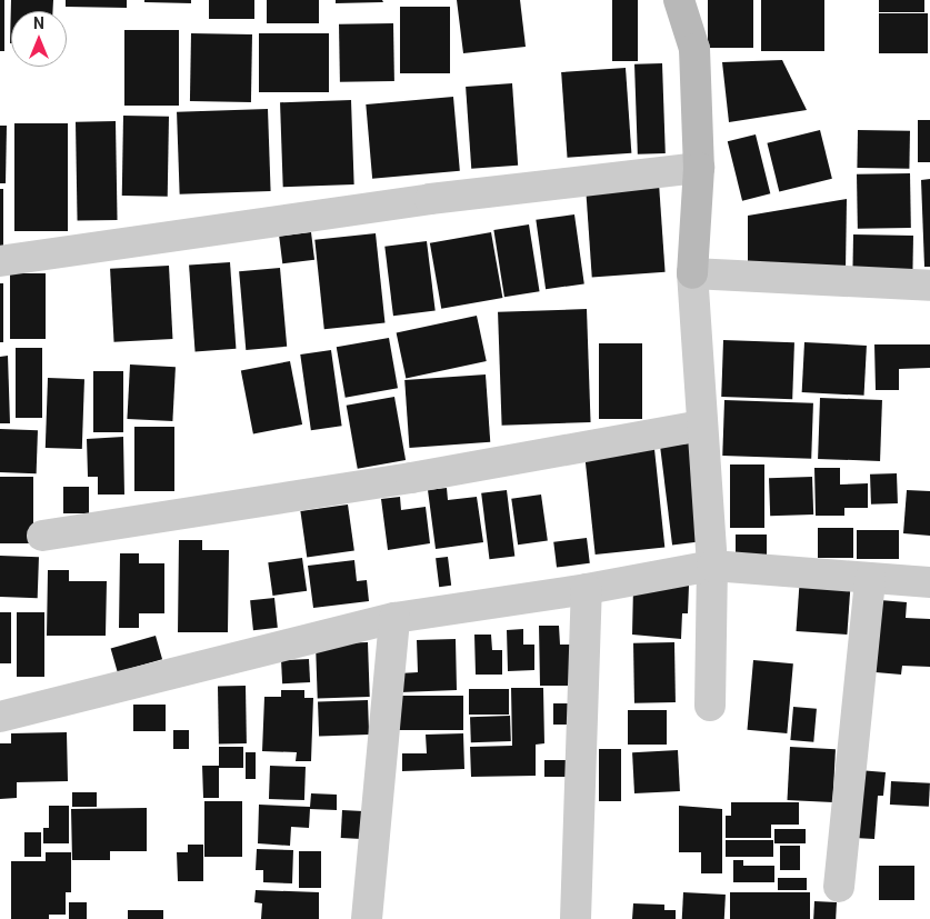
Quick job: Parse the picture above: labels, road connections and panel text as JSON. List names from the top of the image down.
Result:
{
  "north": "top"
}
